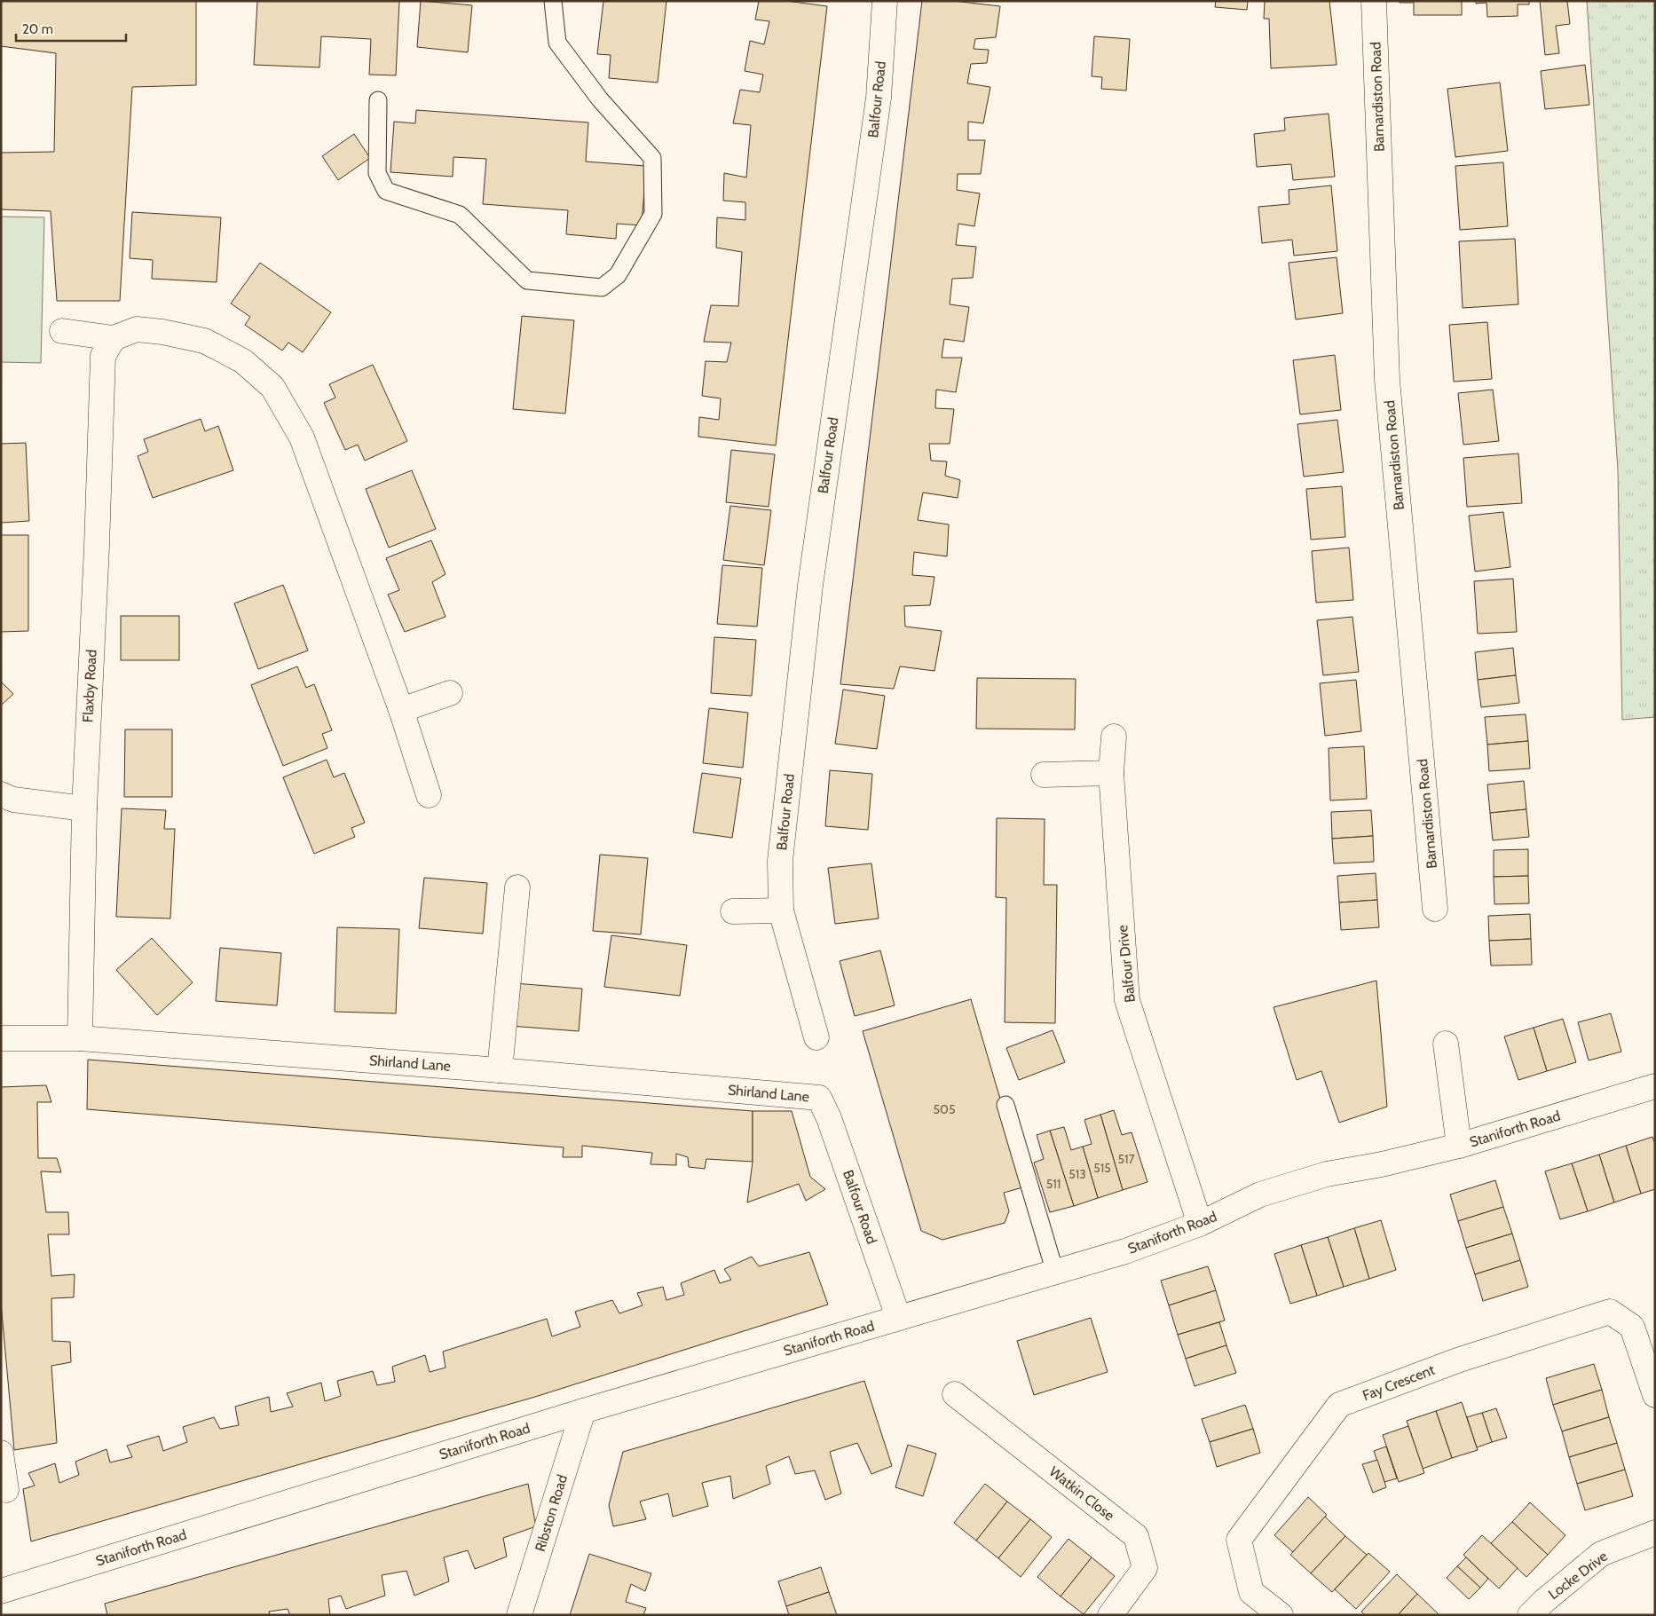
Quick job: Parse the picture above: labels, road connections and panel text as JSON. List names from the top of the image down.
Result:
{
  "streets": {
    "street": [
      "Barnardiston Road",
      "Balfour Road",
      "Flaxby Road",
      "Balfour Drive",
      "Shirland Lane",
      "Staniforth Road",
      "Fay Crescent",
      "Watkin Close",
      "Ribston Road",
      "Locke Drive"
    ]
  },
  "crossings": [
    ["Balfour Road", "Shirland Lane"],
    ["Balfour Road", "Staniforth Road"],
    ["Flaxby Road", "Shirland Lane"],
    ["Balfour Drive", "Staniforth Road"],
    ["Staniforth Road", "Ribston Road"]
  ],
  "house_numbers": [
    "505",
    "517",
    "515",
    "513",
    "511"
  ],
  "scale_bar": "20 m"
}
